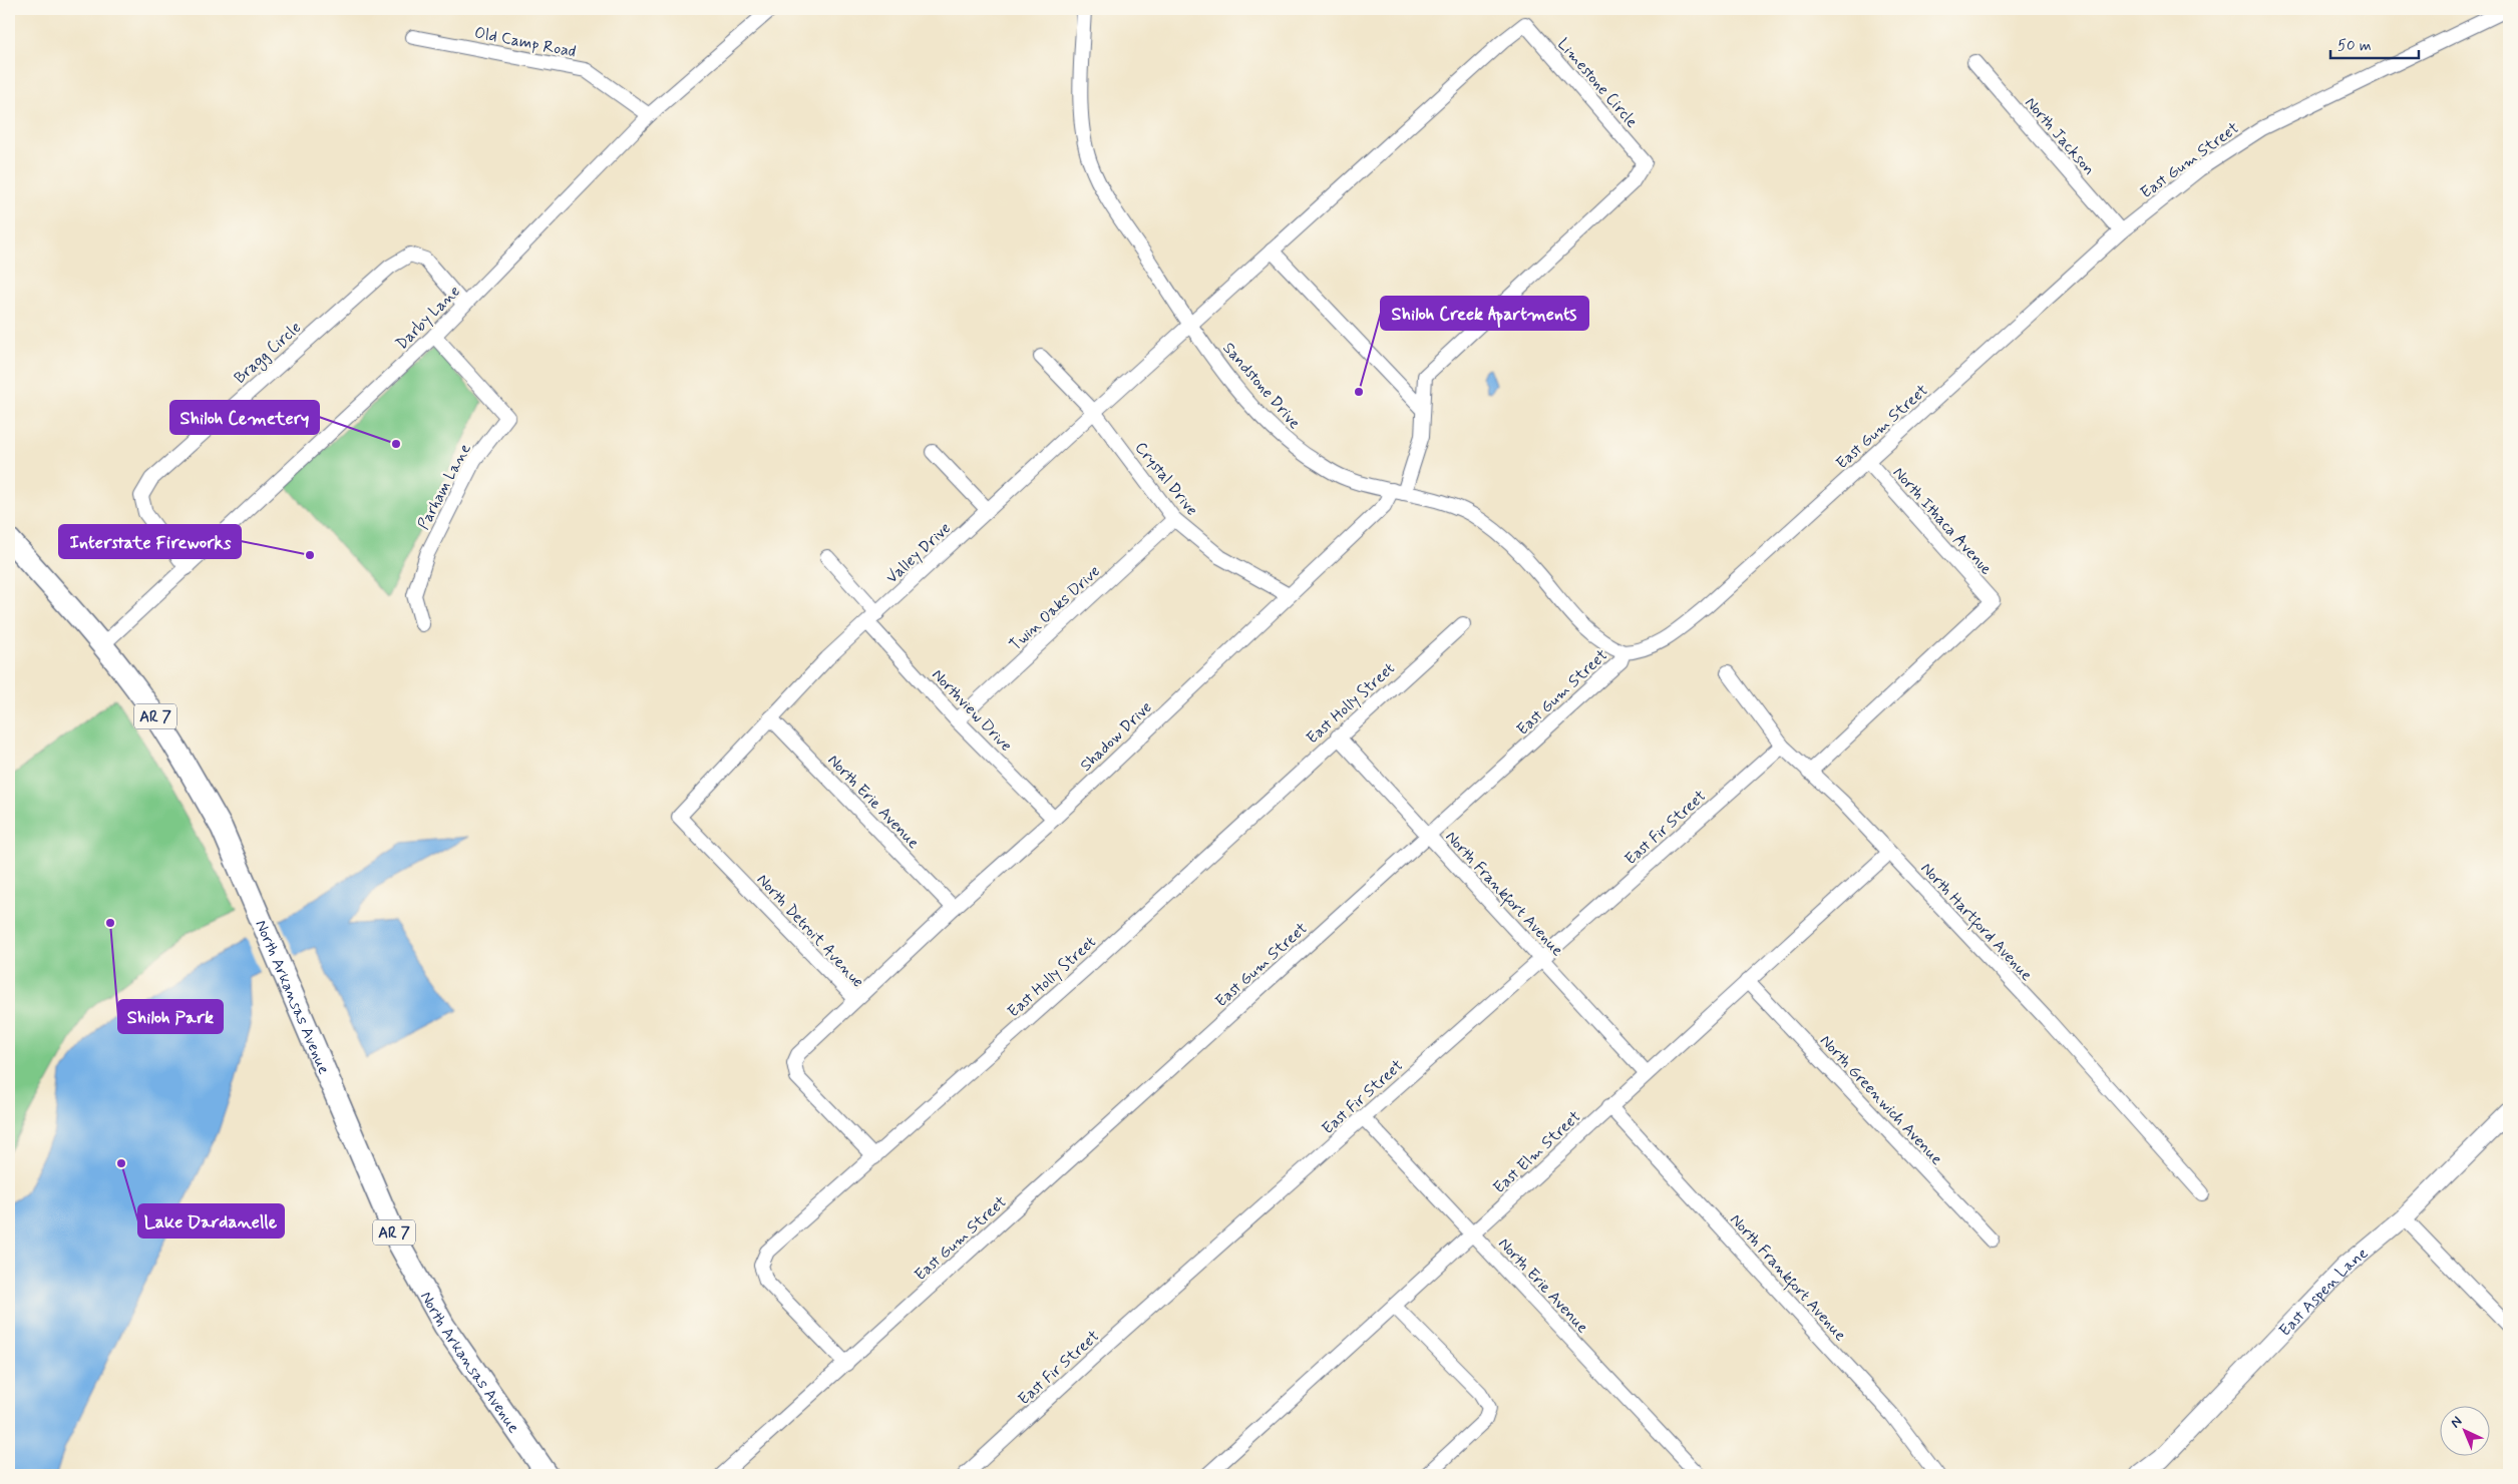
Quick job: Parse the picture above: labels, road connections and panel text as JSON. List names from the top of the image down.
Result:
{
  "streets": {
    "main road": ["AR 7", "North Arkansas Avenue"],
    "street": [
      "Old Camp Road",
      "Limestone Circle",
      "North Jackson",
      "East Gum Street",
      "Darby Lane",
      "Bragg Circle",
      "Sandstone Drive",
      "Crystal Drive",
      "Parham Lane",
      "North Ithaca Avenue",
      "Valley Drive",
      "Twin Oaks Drive",
      "East Holly Street",
      "Northview Drive",
      "Shadow Drive",
      "North Erie Avenue",
      "East Fir Street",
      "North Frankfort Avenue",
      "North Hartford Avenue",
      "North Detroit Avenue",
      "North Greenwich Avenue",
      "East Elm Street",
      "East Aspen Lane"
    ]
  },
  "crossings": [
    ["Old Camp Road", "Darby Lane"],
    ["Limestone Circle", "Sandstone Drive"],
    ["Limestone Circle", "Valley Drive"],
    ["Limestone Circle", "Shadow Drive"],
    ["North Jackson", "East Gum Street"],
    ["East Gum Street", "Sandstone Drive"],
    ["East Gum Street", "North Ithaca Avenue"],
    ["East Gum Street", "East Holly Street"],
    ["East Gum Street", "North Frankfort Avenue"],
    ["Darby Lane", "Bragg Circle"],
    ["Darby Lane", "Parham Lane"],
    ["Darby Lane", "North Arkansas Avenue"],
    ["Sandstone Drive", "Valley Drive"],
    ["Sandstone Drive", "Shadow Drive"],
    ["Crystal Drive", "Valley Drive"],
    ["Crystal Drive", "Twin Oaks Drive"],
    ["Crystal Drive", "Shadow Drive"],
    ["North Ithaca Avenue", "North Hartford Avenue"],
    ["Valley Drive", "Northview Drive"],
    ["Valley Drive", "North Erie Avenue"],
    ["Valley Drive", "North Detroit Avenue"],
    ["Twin Oaks Drive", "Northview Drive"],
    ["East Holly Street", "North Frankfort Avenue"],
    ["East Holly Street", "North Detroit Avenue"],
    ["Northview Drive", "Shadow Drive"],
    ["Shadow Drive", "North Erie Avenue"],
    ["Shadow Drive", "North Detroit Avenue"],
    ["North Erie Avenue", "East Fir Street"],
    ["North Erie Avenue", "East Elm Street"],
    ["East Fir Street", "North Frankfort Avenue"],
    ["East Fir Street", "North Hartford Avenue"],
    ["North Frankfort Avenue", "East Elm Street"],
    ["North Hartford Avenue", "East Elm Street"],
    ["North Greenwich Avenue", "East Elm Street"]
  ],
  "places": [
    "Shiloh Creek Apartments",
    "Shiloh Cemetery",
    "Interstate Fireworks",
    "Shiloh Park",
    "Lake Dardanelle"
  ],
  "scale_bar": "50 m",
  "north": "top left"
}
